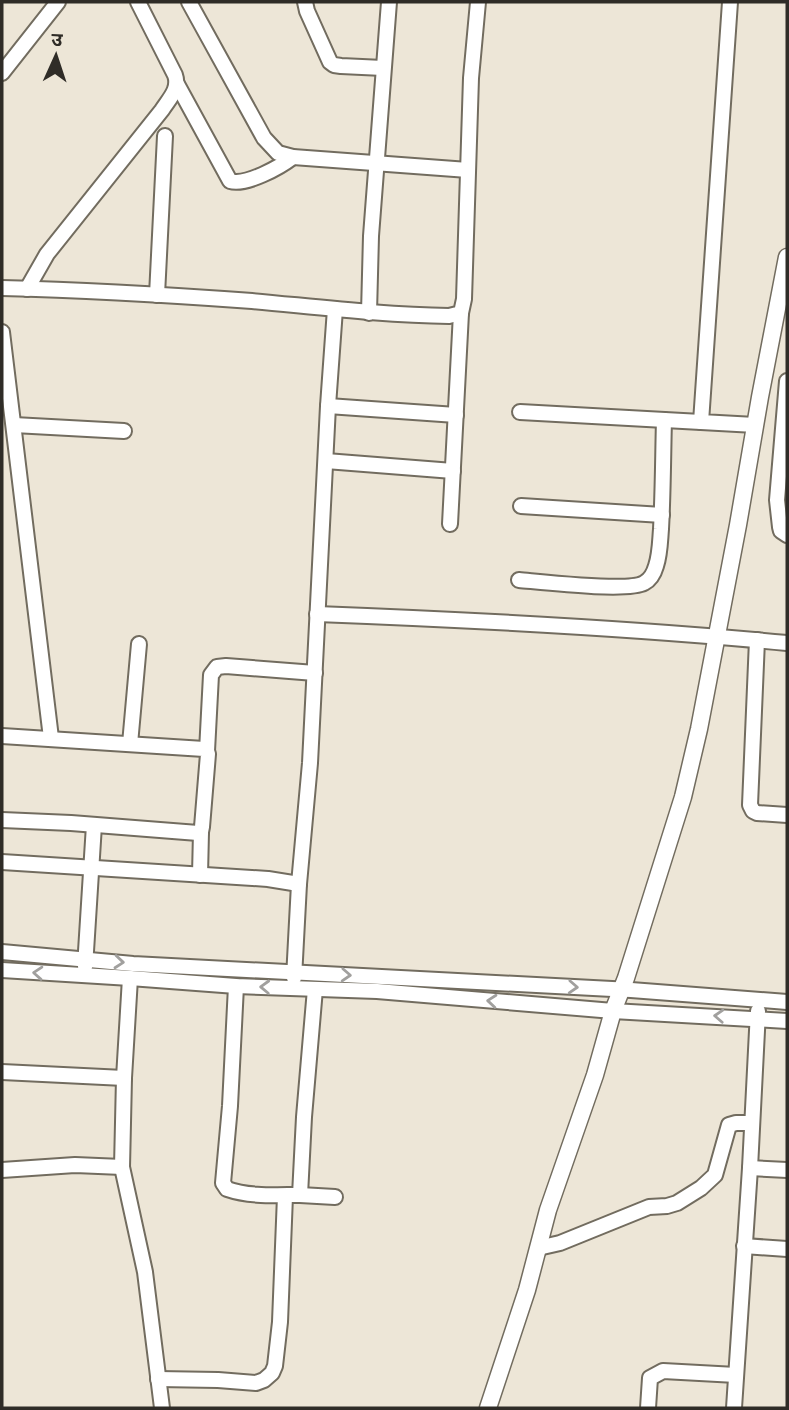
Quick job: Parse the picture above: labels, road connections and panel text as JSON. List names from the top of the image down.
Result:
{
  "north": "top"
}
